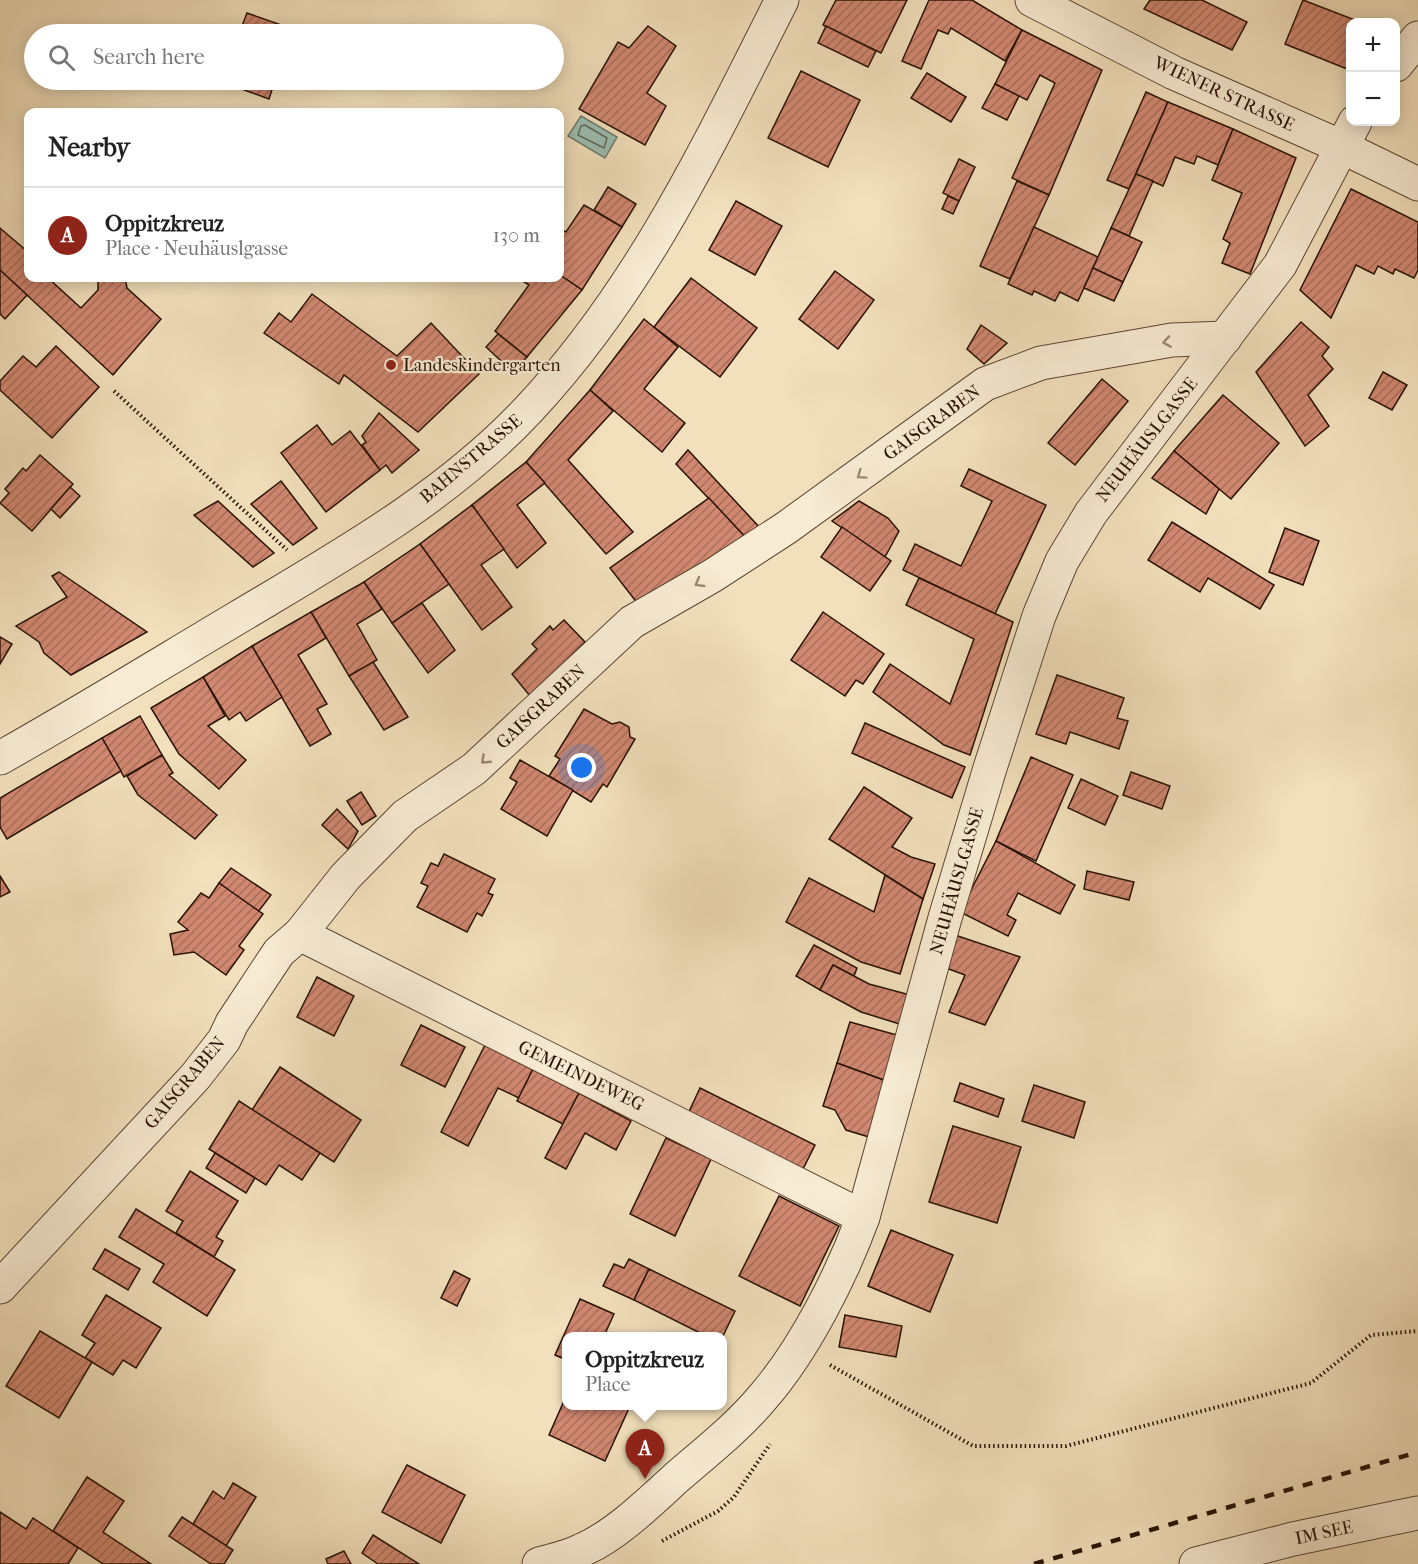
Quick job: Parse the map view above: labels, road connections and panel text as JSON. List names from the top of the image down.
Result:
{
  "streets": {
    "street": [
      "WIENER STRASSE",
      "GAISGRABEN",
      "NEUHÄUSLGASSE",
      "BAHNSTRASSE",
      "GEMEINDEWEG",
      "IM SEE"
    ]
  },
  "crossings": [
    ["WIENER STRASSE", "NEUHÄUSLGASSE"],
    ["GAISGRABEN", "NEUHÄUSLGASSE"],
    ["GAISGRABEN", "GEMEINDEWEG"],
    ["NEUHÄUSLGASSE", "GEMEINDEWEG"]
  ],
  "one_way": ["GAISGRABEN"],
  "places": ["Landeskindergarten"],
  "page": {
    "map_buttons": ["+", "−"],
    "search": "Search here",
    "heading": "Nearby",
    "list": [
      {
        "mark": "A",
        "name": "Oppitzkreuz",
        "note": "Place · Neuhäuslgasse",
        "value": "130 m"
      }
    ],
    "popup": ["Oppitzkreuz", "Place"],
    "pins": "A"
  }
}
